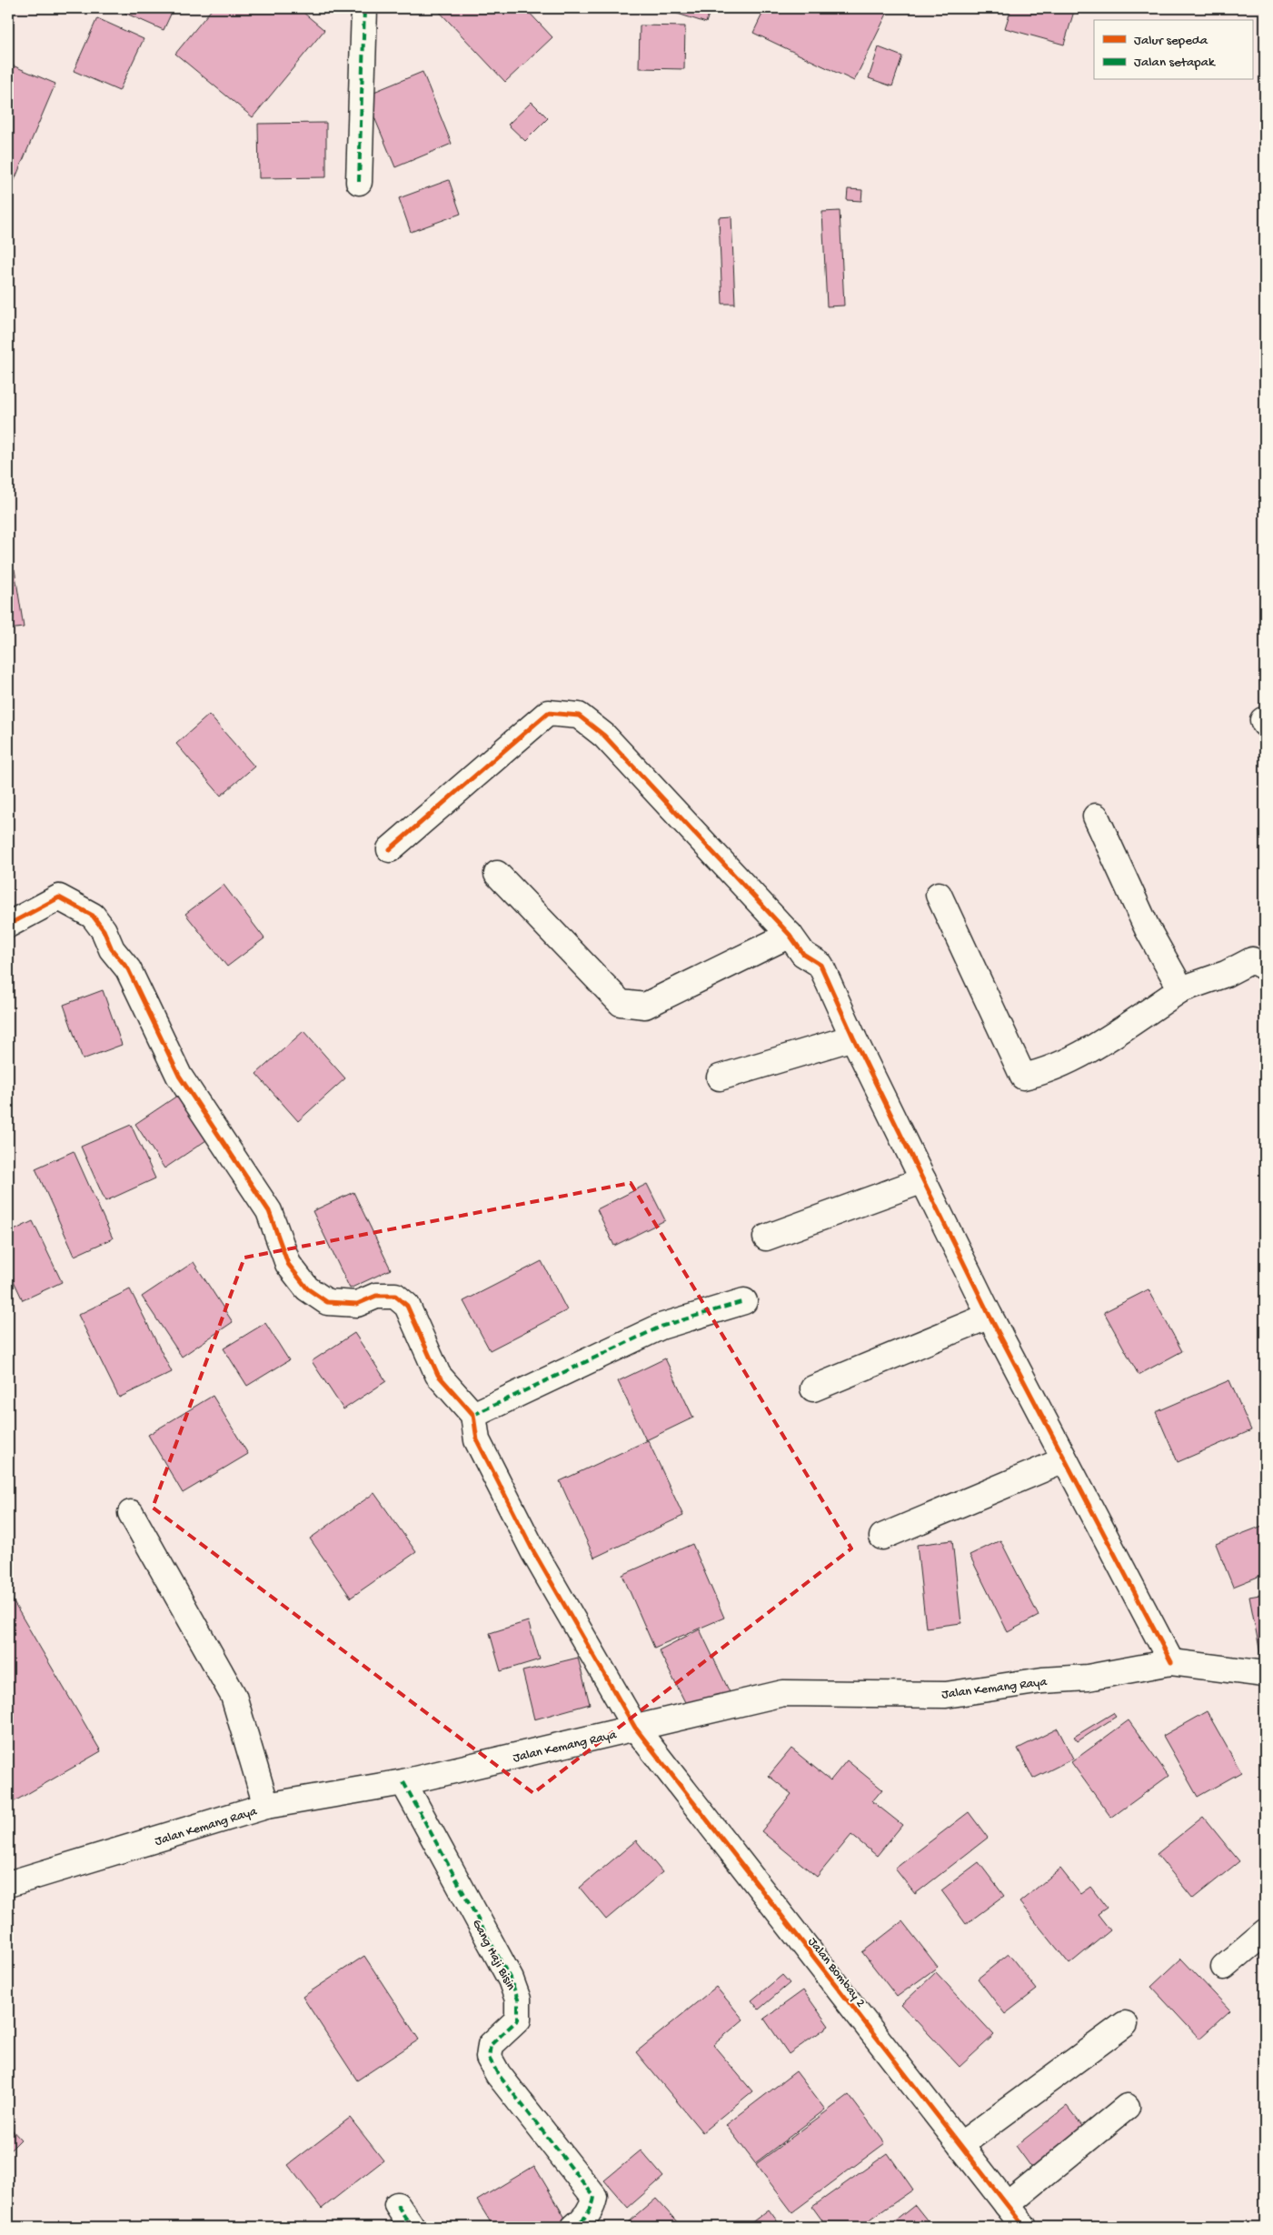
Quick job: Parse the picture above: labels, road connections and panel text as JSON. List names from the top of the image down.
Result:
{
  "streets": {
    "street": ["Jalan Kemang Raya", "Gang Haji Bisin", "Jalan Bombay 2"]
  },
  "crossings": [
    ["Jalan Kemang Raya", "Gang Haji Bisin"],
    ["Jalan Kemang Raya", "Jalan Bombay 2"]
  ],
  "legend": ["Jalur sepeda", "Jalan setapak"]
}
